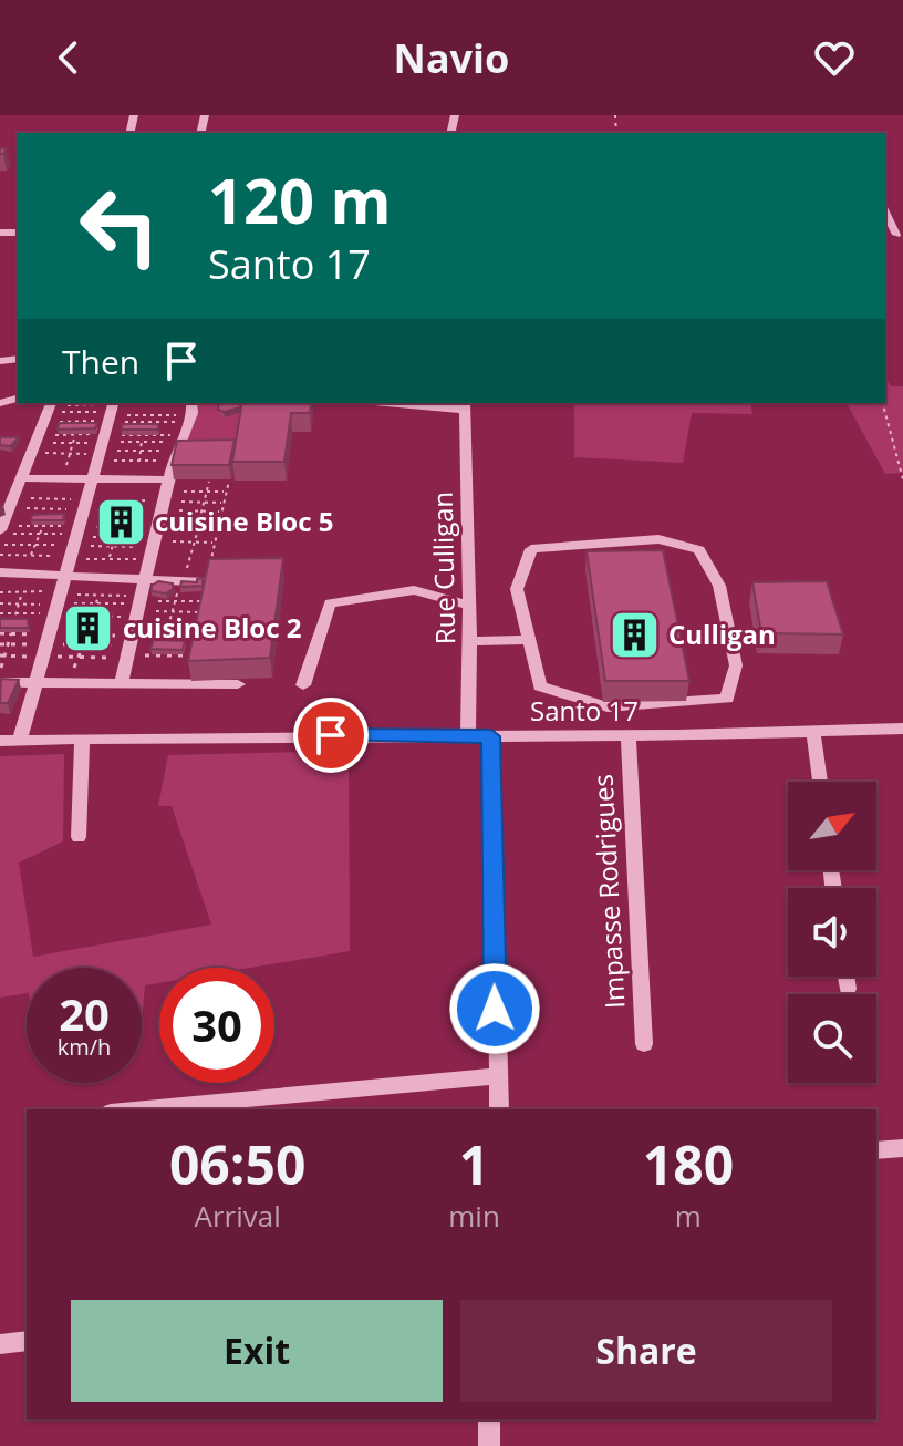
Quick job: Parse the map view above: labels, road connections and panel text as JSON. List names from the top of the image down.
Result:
{
  "streets": {
    "street": ["Rue Culligan", "Santo 17", "Impasse Rodrigues"]
  },
  "crossings": [
    ["Rue Culligan", "Santo 17"],
    ["Santo 17", "Impasse Rodrigues"]
  ],
  "places": {
    "building": ["cuisine Bloc 5", "cuisine Bloc 2", "Culligan"]
  },
  "north": "top right",
  "page": {
    "header": "Navio",
    "turn": ["120 m", "Santo 17"],
    "then": "Then",
    "speed": "20 km/h",
    "limit": "30",
    "eta": [
      "06:50",
      "Arrival",
      "1",
      "min",
      "180",
      "m"
    ],
    "buttons": ["Exit", "Share"]
  }
}
